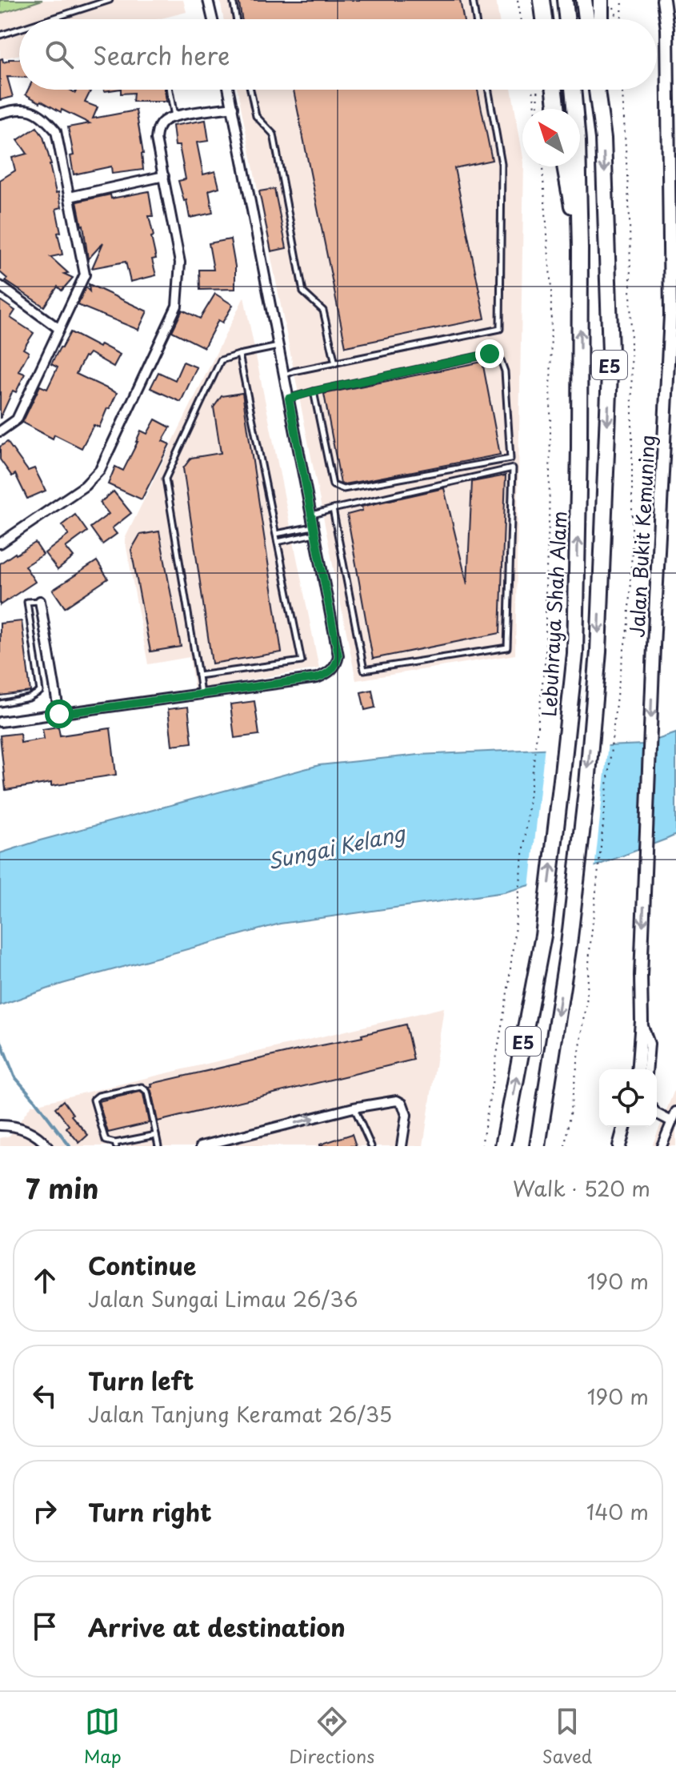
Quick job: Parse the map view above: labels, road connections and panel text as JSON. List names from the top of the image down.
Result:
{
  "streets": {
    "highway": ["E5", "Lebuhraya Shah Alam"],
    "main road": ["Jalan Bukit Kemuning"]
  },
  "one_way": ["Jalan Bukit Kemuning"],
  "water": ["Sungai Kelang"],
  "north": "top left",
  "page": {
    "search": "Search here",
    "heading": ["7 min", "Walk · 520 m"],
    "list": [
      ["Continue", "Jalan Sungai Limau 26/36", "190 m"],
      ["Turn left", "Jalan Tanjung Keramat 26/35", "190 m"],
      ["Turn right", "140 m"],
      "Arrive at destination"
    ],
    "nav": ["Map", "Directions", "Saved"]
  }
}
